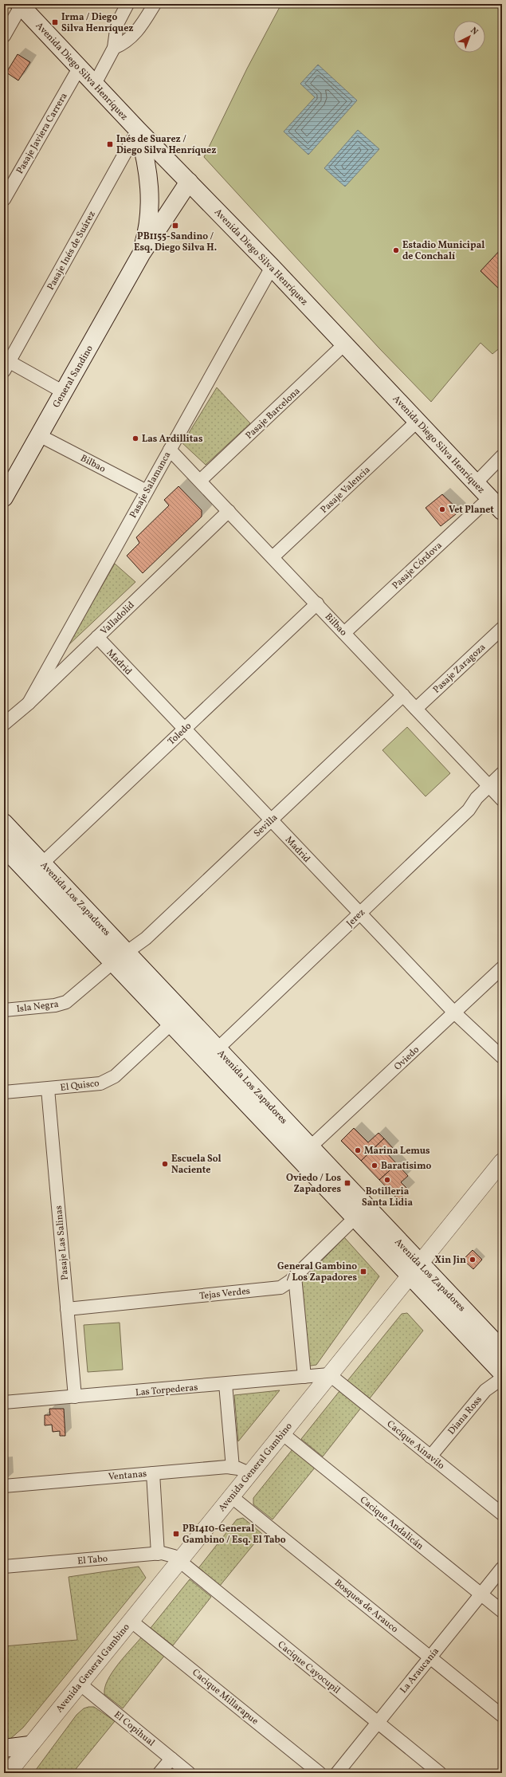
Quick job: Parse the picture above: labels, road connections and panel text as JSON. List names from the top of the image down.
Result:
{
  "streets": {
    "main road": ["Avenida Diego Silva Henríquez", "General Sandino", "Avenida Los Zapadores"],
    "street": [
      "Pasaje Javiera Carrera",
      "Pasaje Inés de Suárez",
      "Pasaje Barcelona",
      "Bilbao",
      "Pasaje Salamanca",
      "Pasaje Valencia",
      "Pasaje Córdova",
      "Valladolid",
      "Madrid",
      "Pasaje Zaragoza",
      "Toledo",
      "Sevilla",
      "Jerez",
      "Isla Negra",
      "Oviedo",
      "El Quisco",
      "Pasaje Las Salinas",
      "Tejas Verdes",
      "Las Torpederas",
      "Diana Ross",
      "Cacique Ainavilo",
      "Avenida General Gambino",
      "Ventanas",
      "Cacique Andalicán",
      "El Tabo",
      "Bosques de Arauco",
      "Cacique Cayocupil",
      "La Araucanía",
      "Cacique Millarapue",
      "El Copihual"
    ]
  },
  "crossings": [
    ["Avenida Diego Silva Henríquez", "Pasaje Javiera Carrera"],
    ["Avenida Diego Silva Henríquez", "Pasaje Inés de Suárez"],
    ["Avenida Diego Silva Henríquez", "General Sandino"],
    ["Avenida Diego Silva Henríquez", "Pasaje Barcelona"],
    ["Avenida Diego Silva Henríquez", "Pasaje Salamanca"],
    ["Avenida Diego Silva Henríquez", "Pasaje Valencia"],
    ["Avenida Diego Silva Henríquez", "Pasaje Córdova"],
    ["Pasaje Inés de Suárez", "General Sandino"],
    ["General Sandino", "Bilbao"],
    ["Pasaje Barcelona", "Bilbao"],
    ["Bilbao", "Pasaje Salamanca"],
    ["Bilbao", "Pasaje Valencia"],
    ["Bilbao", "Pasaje Córdova"],
    ["Bilbao", "Valladolid"],
    ["Bilbao", "Pasaje Zaragoza"],
    ["Bilbao", "Toledo"],
    ["Bilbao", "Sevilla"],
    ["Bilbao", "Jerez"],
    ["Pasaje Salamanca", "Valladolid"],
    ["Valladolid", "Madrid"],
    ["Madrid", "Toledo"],
    ["Madrid", "Sevilla"],
    ["Madrid", "Jerez"],
    ["Madrid", "Oviedo"],
    ["Toledo", "Avenida Los Zapadores"],
    ["Sevilla", "Avenida Los Zapadores"],
    ["Sevilla", "Isla Negra"],
    ["Avenida Los Zapadores", "Jerez"],
    ["Avenida Los Zapadores", "Isla Negra"],
    ["Avenida Los Zapadores", "Oviedo"],
    ["Avenida Los Zapadores", "El Quisco"],
    ["Avenida Los Zapadores", "Tejas Verdes"],
    ["Avenida Los Zapadores", "Avenida General Gambino"],
    ["El Quisco", "Pasaje Las Salinas"],
    ["Pasaje Las Salinas", "Tejas Verdes"],
    ["Pasaje Las Salinas", "Las Torpederas"],
    ["Las Torpederas", "Cacique Ainavilo"],
    ["Las Torpederas", "Avenida General Gambino"],
    ["Diana Ross", "Cacique Ainavilo"],
    ["Cacique Ainavilo", "Avenida General Gambino"],
    ["Avenida General Gambino", "Ventanas"],
    ["Avenida General Gambino", "Cacique Andalicán"],
    ["Avenida General Gambino", "El Tabo"],
    ["Avenida General Gambino", "Bosques de Arauco"],
    ["Avenida General Gambino", "Cacique Cayocupil"],
    ["Avenida General Gambino", "Cacique Millarapue"],
    ["Avenida General Gambino", "El Copihual"],
    ["Cacique Andalicán", "La Araucanía"],
    ["El Tabo", "Cacique Cayocupil"],
    ["Bosques de Arauco", "La Araucanía"],
    ["Cacique Cayocupil", "La Araucanía"]
  ],
  "places": {
    "transit": [
      "Irma / Diego Silva Henríquez",
      "Inés de Suarez / Diego Silva Henríquez",
      "PB1155-Sandino / Esq. Diego Silva H.",
      "Oviedo / Los Zapadores",
      "General Gambino / Los Zapadores",
      "PB1410-General Gambino / Esq. El Tabo"
    ],
    "other": [
      "Estadio Municipal de Conchalí",
      "Las Ardillitas",
      "Vet Planet",
      "Marina Lemus",
      "Escuela Sol Naciente",
      "Baratisimo",
      "Botilleria Santa Lidia",
      "Xin Jin"
    ]
  },
  "north": "top right"
}
